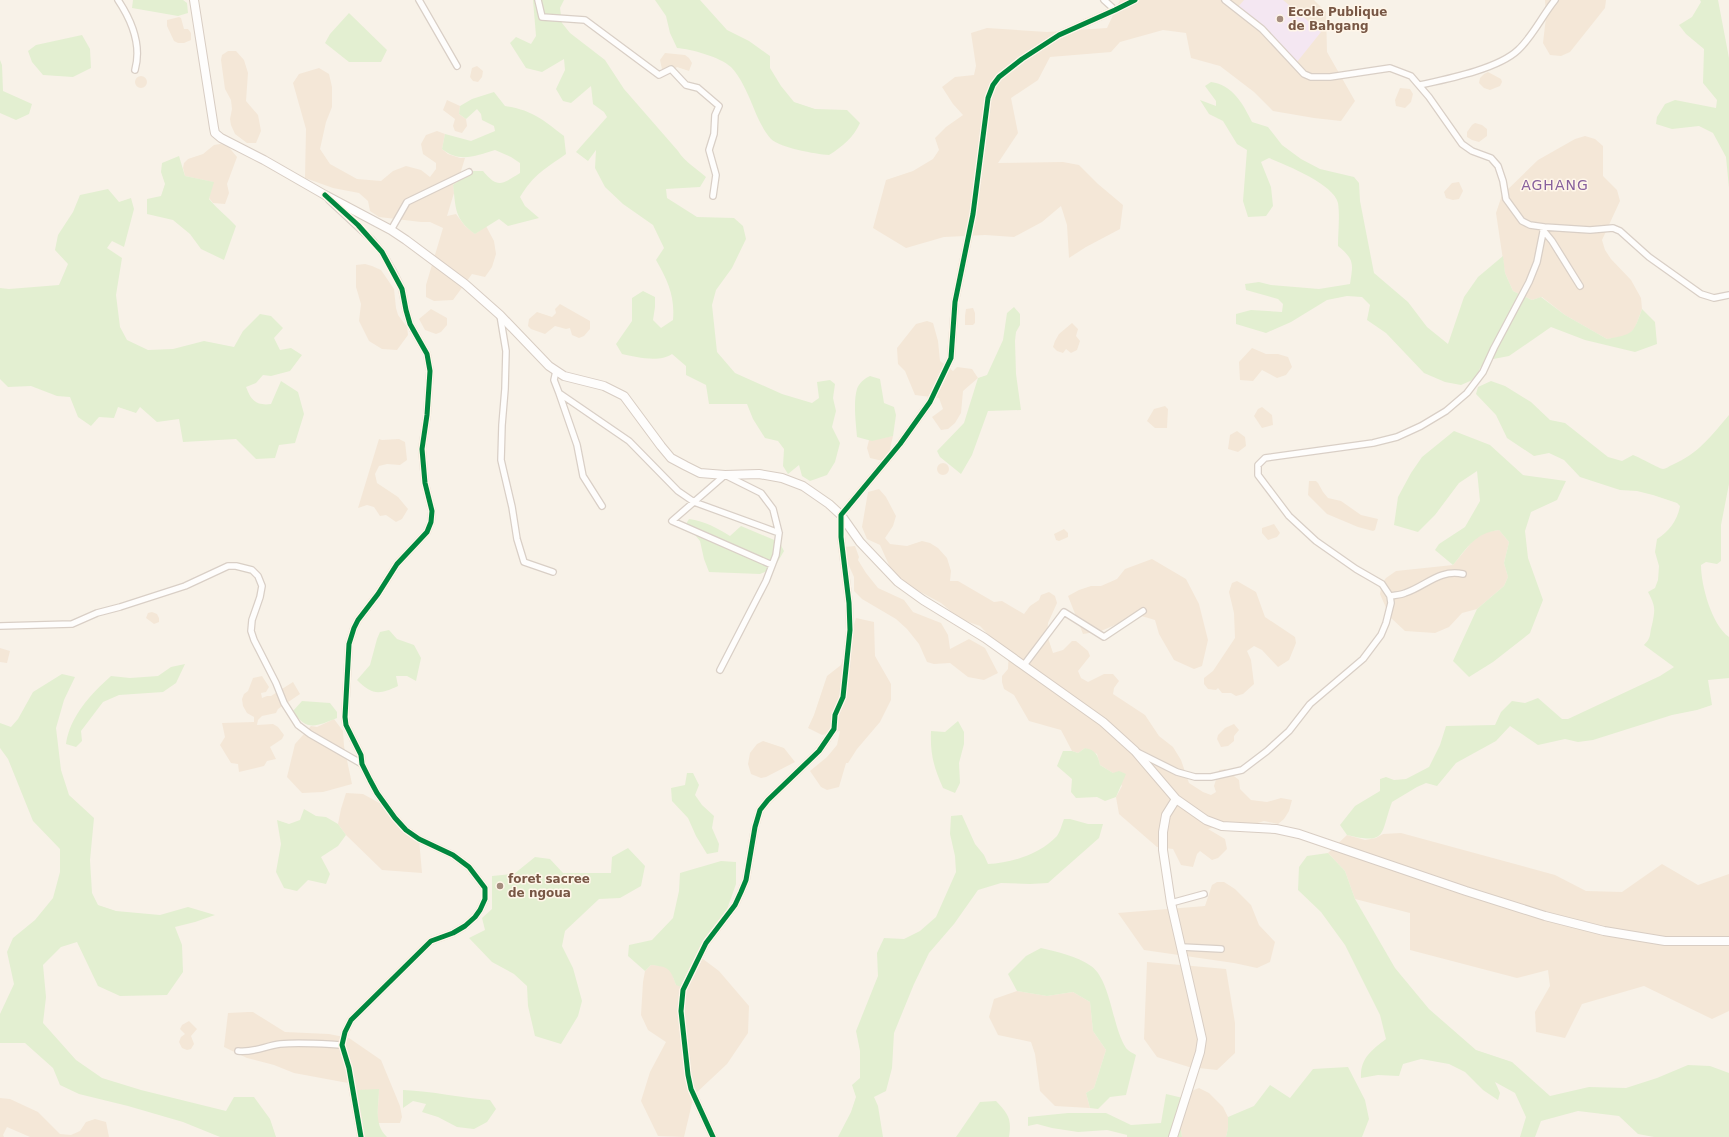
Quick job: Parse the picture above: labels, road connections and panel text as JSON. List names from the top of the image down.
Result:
{
  "districts": ["AGHANG"],
  "places": ["Ecole Publique de Bahgang", "foret sacree de ngoua"]
}
